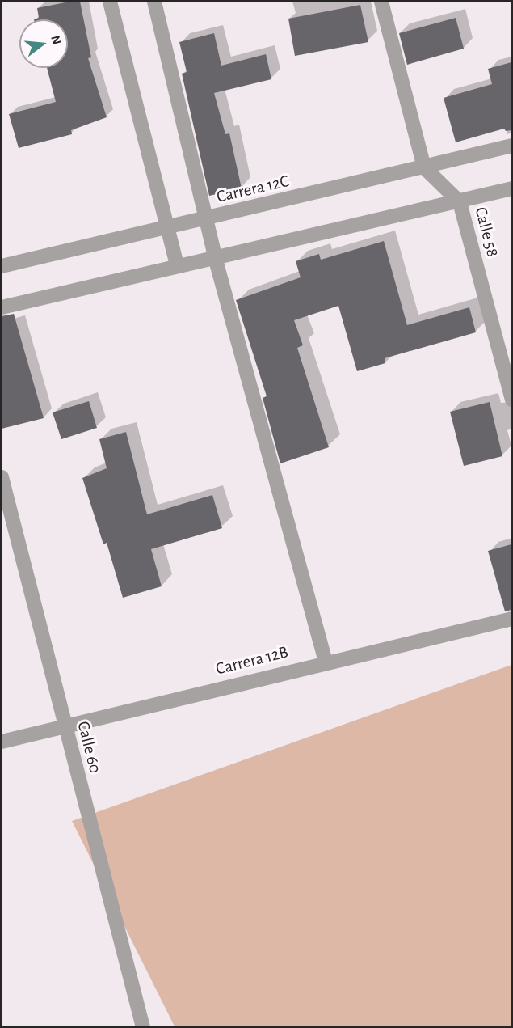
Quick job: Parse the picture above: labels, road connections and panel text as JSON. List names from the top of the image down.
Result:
{
  "streets": {
    "street": [
      "Carrera 12C",
      "Calle 58",
      "Carrera 12B",
      "Calle 60"
    ]
  },
  "crossings": [
    ["Carrera 12C", "Calle 58"],
    ["Carrera 12B", "Calle 60"]
  ],
  "north": "right"
}
